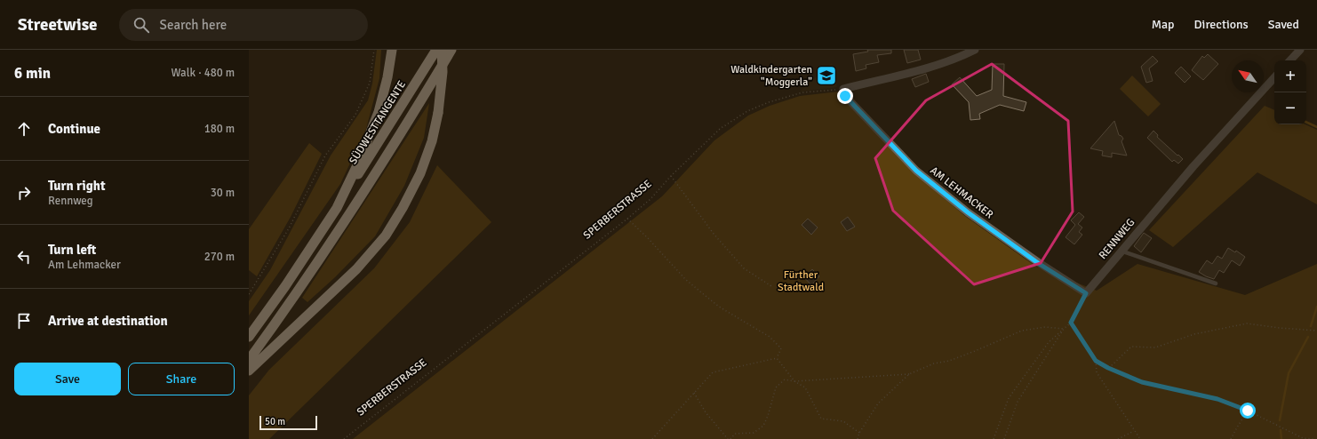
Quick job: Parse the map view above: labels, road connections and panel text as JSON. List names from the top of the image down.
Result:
{
  "streets": {
    "highway": ["SÜDWESTTANGENTE"],
    "street": ["AM LEHMACKER", "RENNWEG"],
    "path": ["SPERBERSTRASSE"]
  },
  "crossings": [
    ["AM LEHMACKER", "SPERBERSTRASSE"],
    ["AM LEHMACKER", "RENNWEG"]
  ],
  "parks": ["Fürther Stadtwald"],
  "places": {
    "school or university": ["Waldkindergarten \"Moggerla\""]
  },
  "scale_bar": "50 m",
  "north": "top left",
  "page": {
    "header": "Streetwise",
    "search": "Search here",
    "nav": ["Map", "Directions", "Saved"],
    "heading": ["6 min", "Walk · 480 m"],
    "map_buttons": ["+", "−"],
    "list": [
      ["Continue", "180 m"],
      ["Turn right", "Rennweg", "30 m"],
      ["Turn left", "Am Lehmacker", "270 m"],
      "Arrive at destination"
    ],
    "buttons": ["Save", "Share"],
    "scale": "50 m"
  }
}
